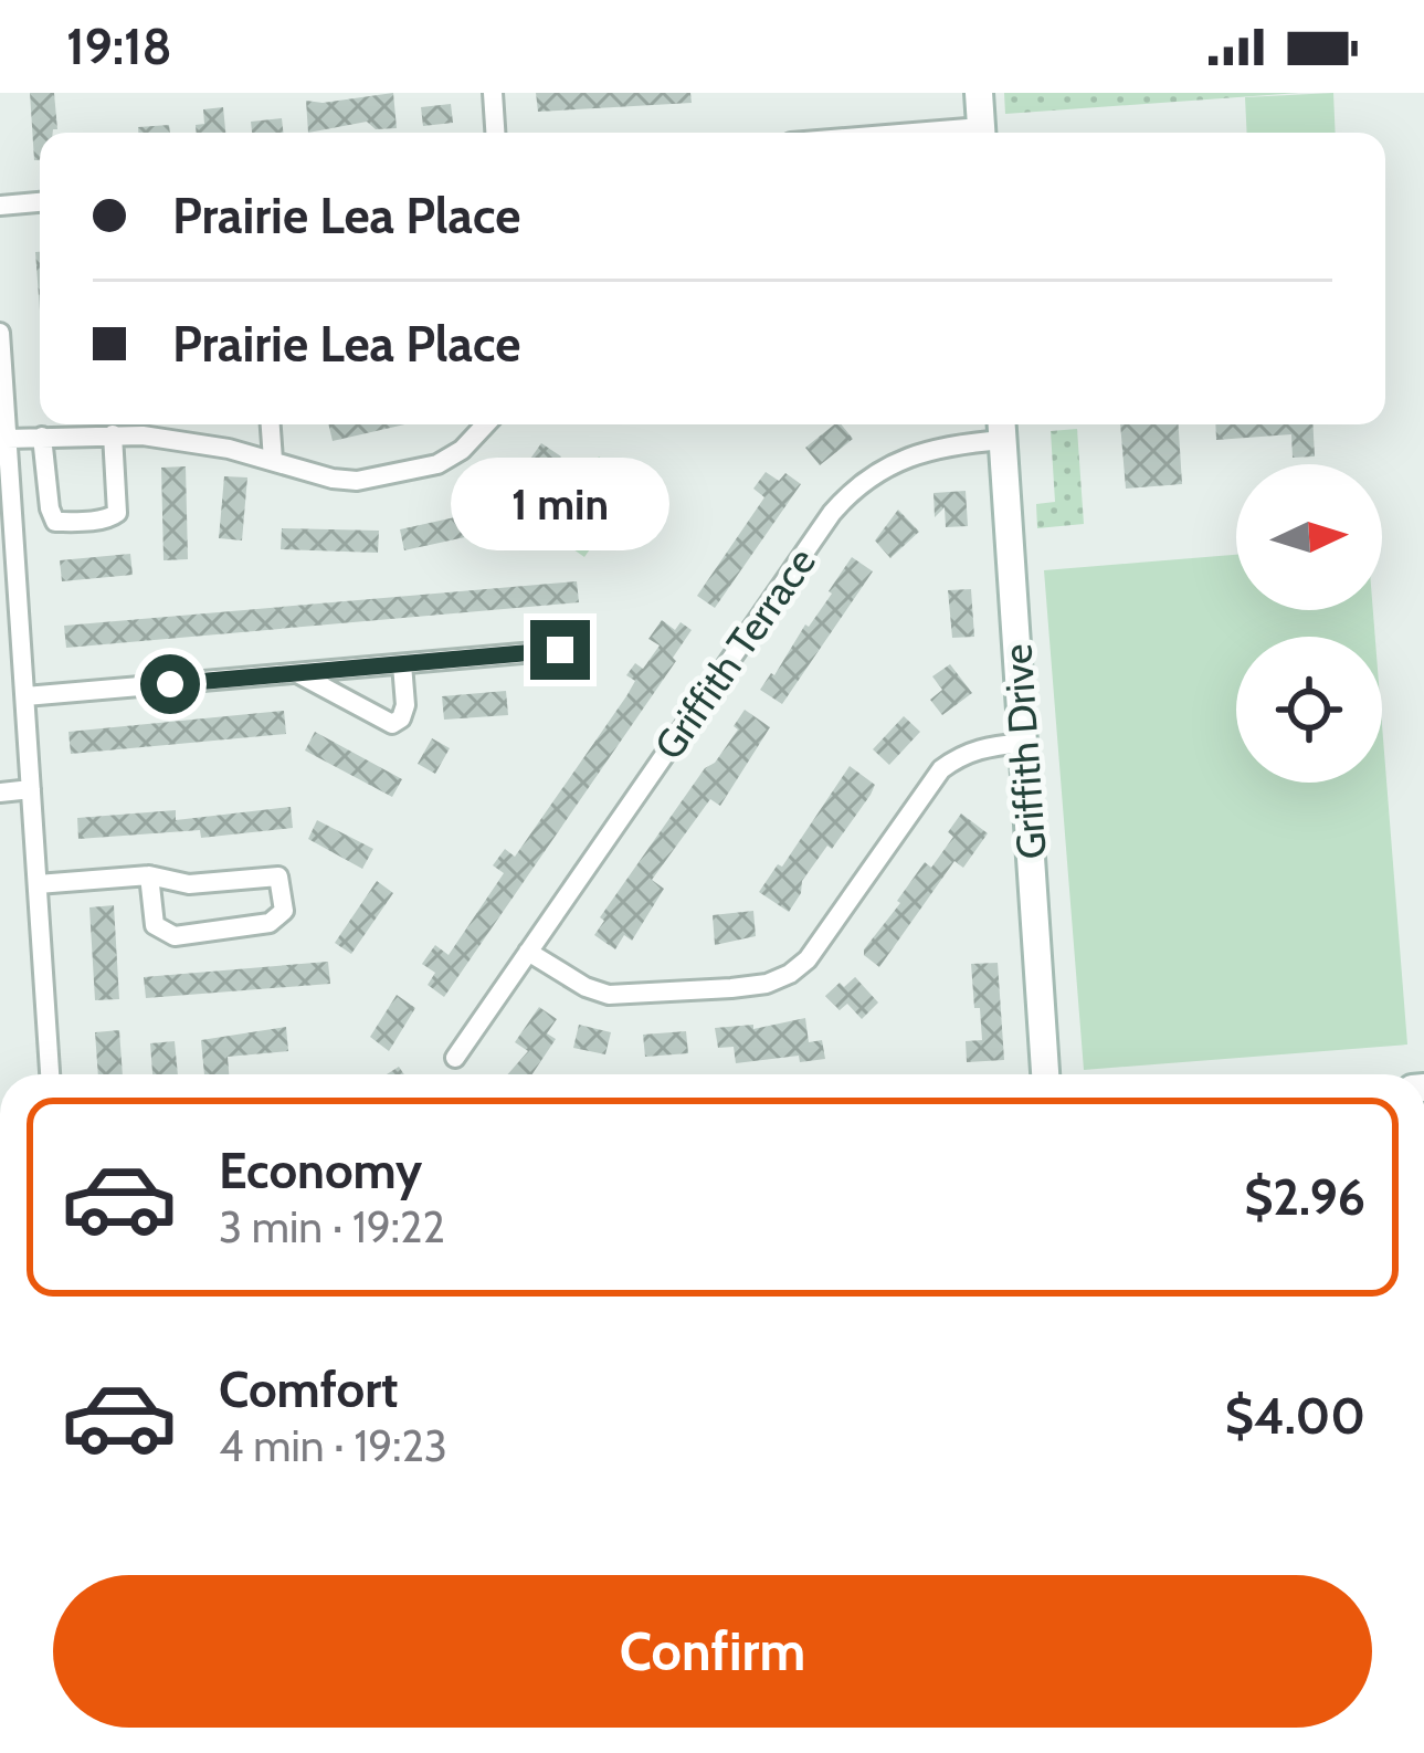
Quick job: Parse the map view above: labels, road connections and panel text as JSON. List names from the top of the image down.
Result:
{
  "streets": {
    "street": ["Griffith Terrace", "Griffith Drive"]
  },
  "crossings": [
    ["Griffith Terrace", "Griffith Drive"]
  ],
  "north": "right",
  "page": {
    "status": "19:18",
    "banner": ["Prairie Lea Place", "Prairie Lea Place"],
    "bubble": "1 min",
    "list": [
      {
        "name": "Economy",
        "note": "3 min · 19:22",
        "value": "$2.96"
      },
      {
        "name": "Comfort",
        "note": "4 min · 19:23",
        "value": "$4.00"
      }
    ],
    "buttons": "Confirm"
  }
}
